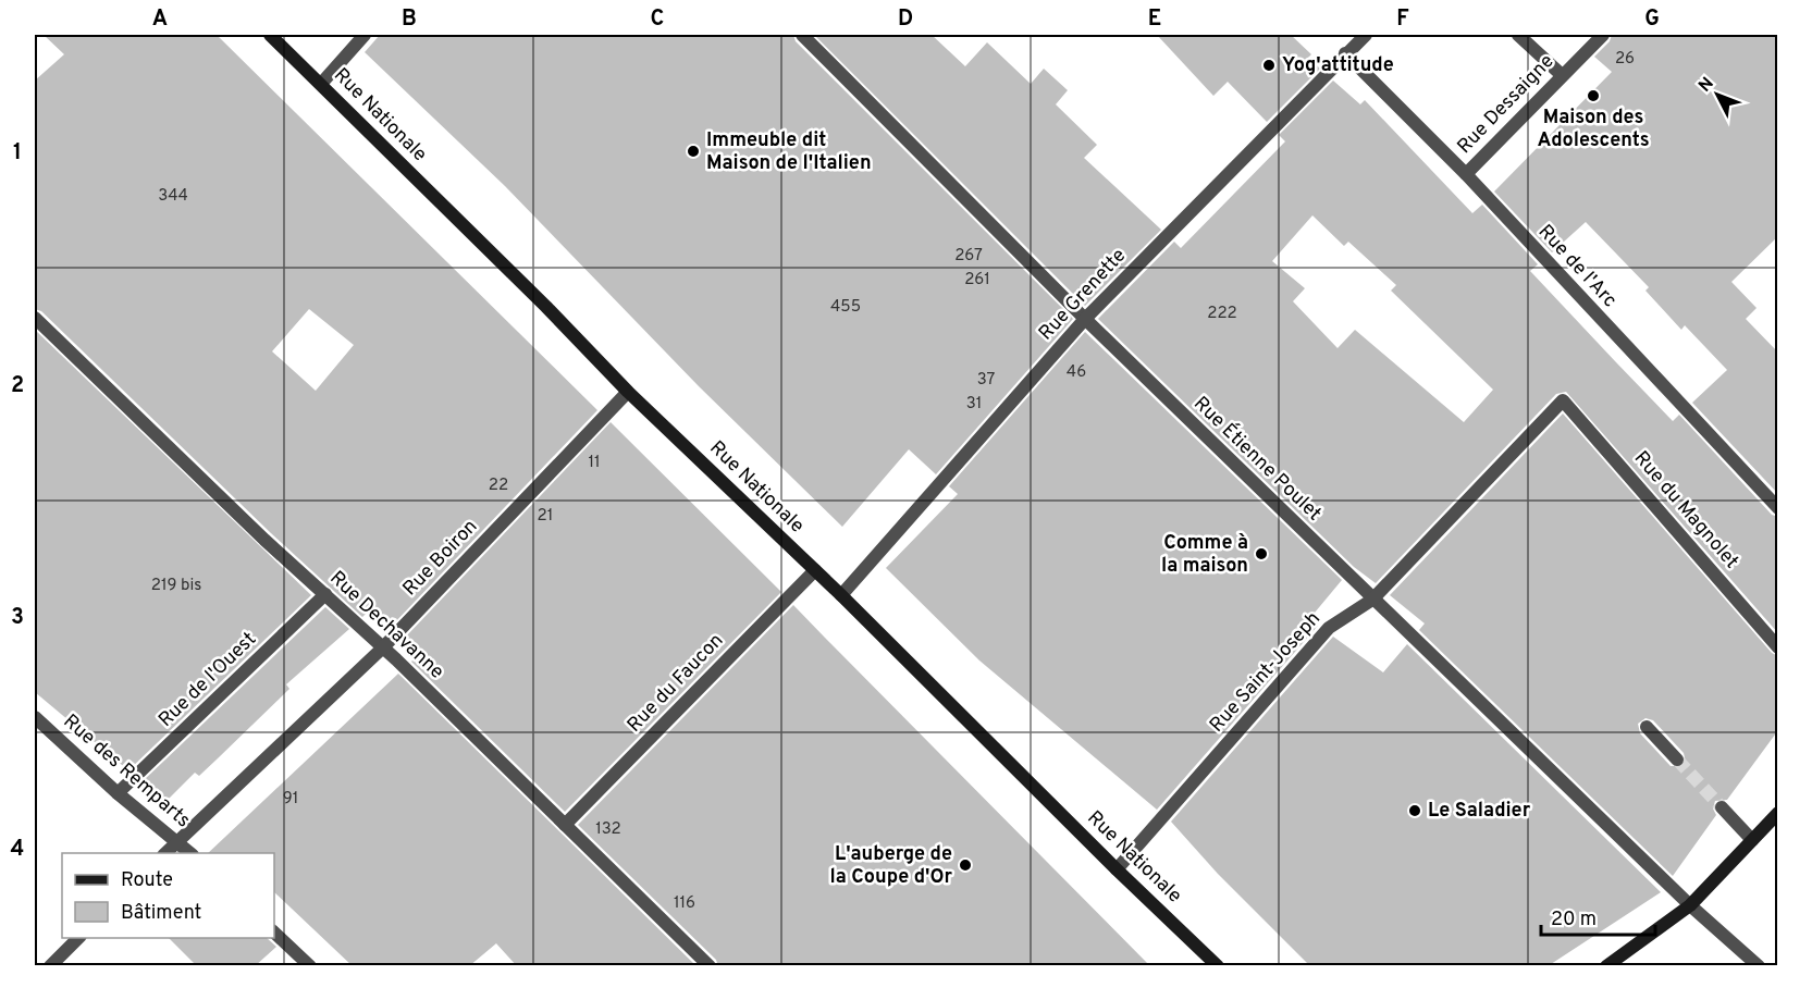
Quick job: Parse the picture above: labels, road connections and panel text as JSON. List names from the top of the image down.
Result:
{
  "streets": {
    "main road": ["Rue Nationale"],
    "street": [
      "Rue Dessaigne",
      "Rue de l'Arc",
      "Rue Grenette",
      "Rue Étienne Poulet",
      "Rue du Magnolet",
      "Rue Boiron",
      "Rue Dechavanne",
      "Rue Saint-Joseph",
      "Rue de l'Ouest",
      "Rue du Faucon",
      "Rue des Remparts"
    ]
  },
  "crossings": [
    ["Rue Dessaigne", "Rue de l'Arc"],
    ["Rue Nationale", "Rue Grenette"],
    ["Rue Nationale", "Rue Boiron"],
    ["Rue Nationale", "Rue Saint-Joseph"],
    ["Rue Nationale", "Rue du Faucon"],
    ["Rue de l'Arc", "Rue Grenette"],
    ["Rue Grenette", "Rue Étienne Poulet"],
    ["Rue Étienne Poulet", "Rue Saint-Joseph"],
    ["Rue du Magnolet", "Rue Saint-Joseph"],
    ["Rue Boiron", "Rue Dechavanne"],
    ["Rue Boiron", "Rue des Remparts"],
    ["Rue Dechavanne", "Rue de l'Ouest"],
    ["Rue Dechavanne", "Rue du Faucon"],
    ["Rue de l'Ouest", "Rue des Remparts"]
  ],
  "places": [
    "Yog'attitude",
    "Maison des Adolescents",
    "Immeuble dit Maison de l'Italien",
    "Comme à la maison",
    "Le Saladier",
    "L'auberge de la Coupe d'Or"
  ],
  "house_numbers": [
    "26",
    "344",
    "267",
    "261",
    "455",
    "222",
    "46",
    "37",
    "31",
    "11",
    "22",
    "21",
    "219 bis",
    "91",
    "132",
    "116"
  ],
  "legend": ["Route", "Bâtiment"],
  "scale_bar": "20 m",
  "north": "top left",
  "grid": {
    "columns": [
      "A",
      "B",
      "C",
      "D",
      "E",
      "F",
      "G"
    ],
    "rows": [
      "1",
      "2",
      "3",
      "4"
    ]
  }
}
